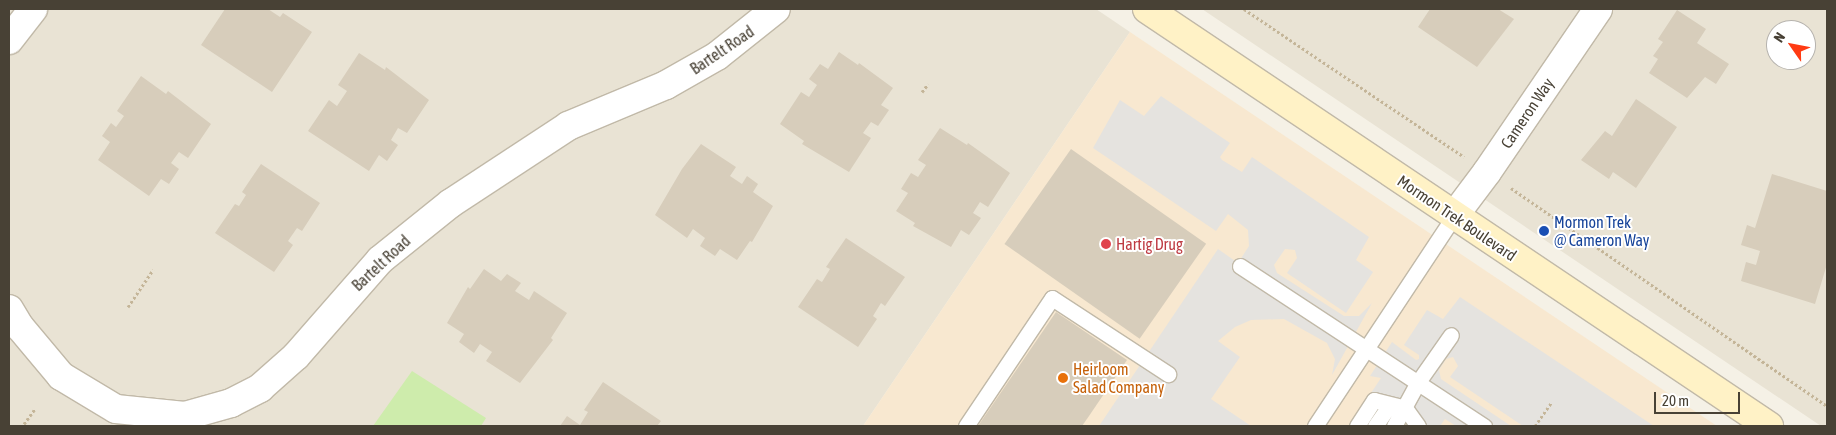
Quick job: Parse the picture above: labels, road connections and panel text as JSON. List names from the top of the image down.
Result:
{
  "streets": {
    "main road": ["Mormon Trek Boulevard"],
    "street": ["Bartelt Road", "Cameron Way"]
  },
  "crossings": [
    ["Cameron Way", "Mormon Trek Boulevard"]
  ],
  "places": ["Mormon Trek @ Cameron Way", "Hartig Drug", "Heirloom Salad Company"],
  "scale_bar": "20 m",
  "north": "top left"
}
